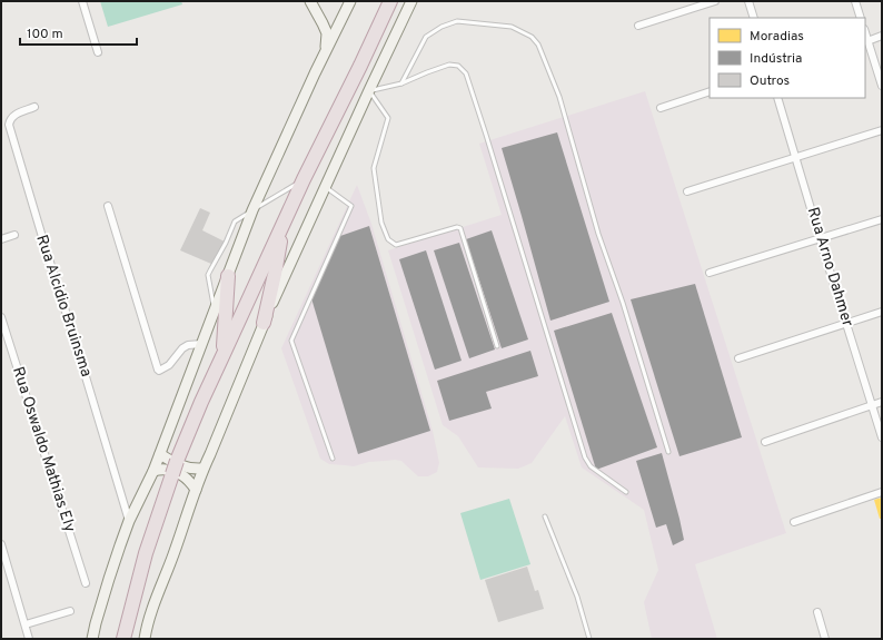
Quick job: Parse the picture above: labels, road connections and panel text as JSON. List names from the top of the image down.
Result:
{
  "streets": {
    "street": ["Rua Arno Dahmer", "Rua Alcidio Bruinsma", "Rua Oswaldo Mathias Ely"]
  },
  "legend": ["Moradias", "Indústria", "Outros"],
  "scale_bar": "100 m"
}
